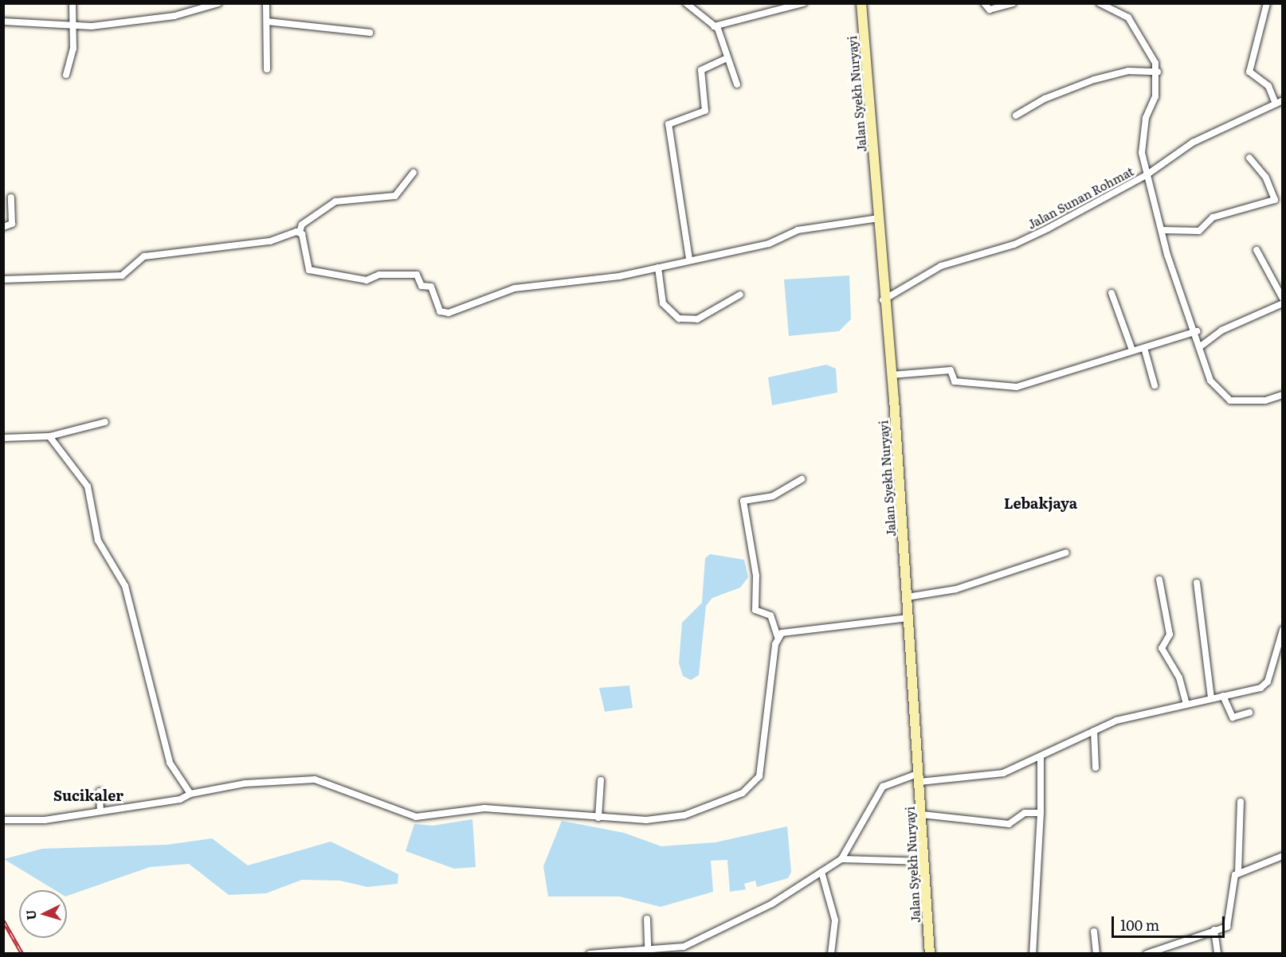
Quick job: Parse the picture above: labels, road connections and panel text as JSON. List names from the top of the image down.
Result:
{
  "streets": {
    "main road": ["Jalan Syekh Nuryayi"],
    "street": ["Jalan Sunan Rohmat"]
  },
  "crossings": [
    ["Jalan Syekh Nuryayi", "Jalan Sunan Rohmat"]
  ],
  "districts": ["Lebakjaya", "Sucikaler"],
  "scale_bar": "100 m",
  "north": "left"
}
